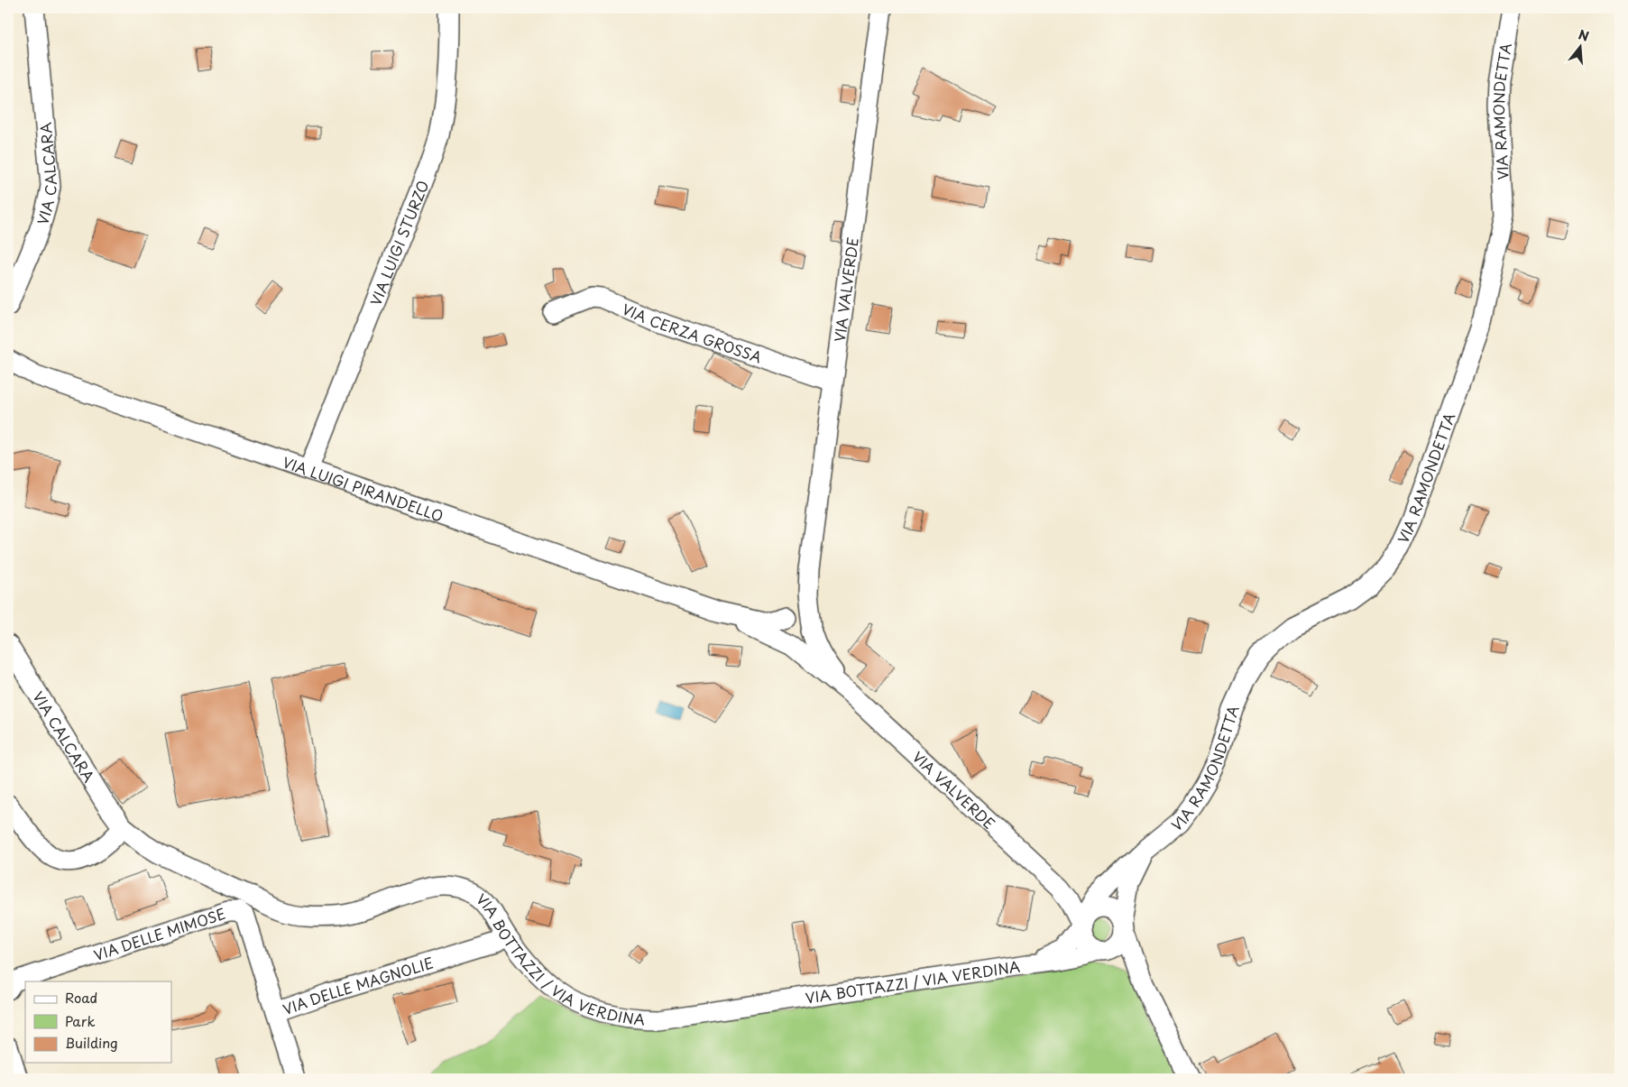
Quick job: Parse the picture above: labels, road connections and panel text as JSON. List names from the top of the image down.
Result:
{
  "streets": {
    "street": [
      "VIA RAMONDETTA",
      "VIA CALCARA",
      "VIA LUIGI STURZO",
      "VIA VALVERDE",
      "VIA CERZA GROSSA",
      "VIA LUIGI PIRANDELLO",
      "VIA DELLE MIMOSE",
      "VIA BOTTAZZI / VIA VERDINA",
      "VIA DELLE MAGNOLIE"
    ]
  },
  "crossings": [
    ["VIA RAMONDETTA", "VIA VALVERDE"],
    ["VIA RAMONDETTA", "VIA BOTTAZZI / VIA VERDINA"],
    ["VIA CALCARA", "VIA BOTTAZZI / VIA VERDINA"],
    ["VIA LUIGI STURZO", "VIA LUIGI PIRANDELLO"],
    ["VIA VALVERDE", "VIA CERZA GROSSA"],
    ["VIA DELLE MIMOSE", "VIA DELLE MAGNOLIE"],
    ["VIA BOTTAZZI / VIA VERDINA", "VIA DELLE MAGNOLIE"]
  ],
  "legend": ["Road", "Park", "Building"],
  "north": "top"
}
